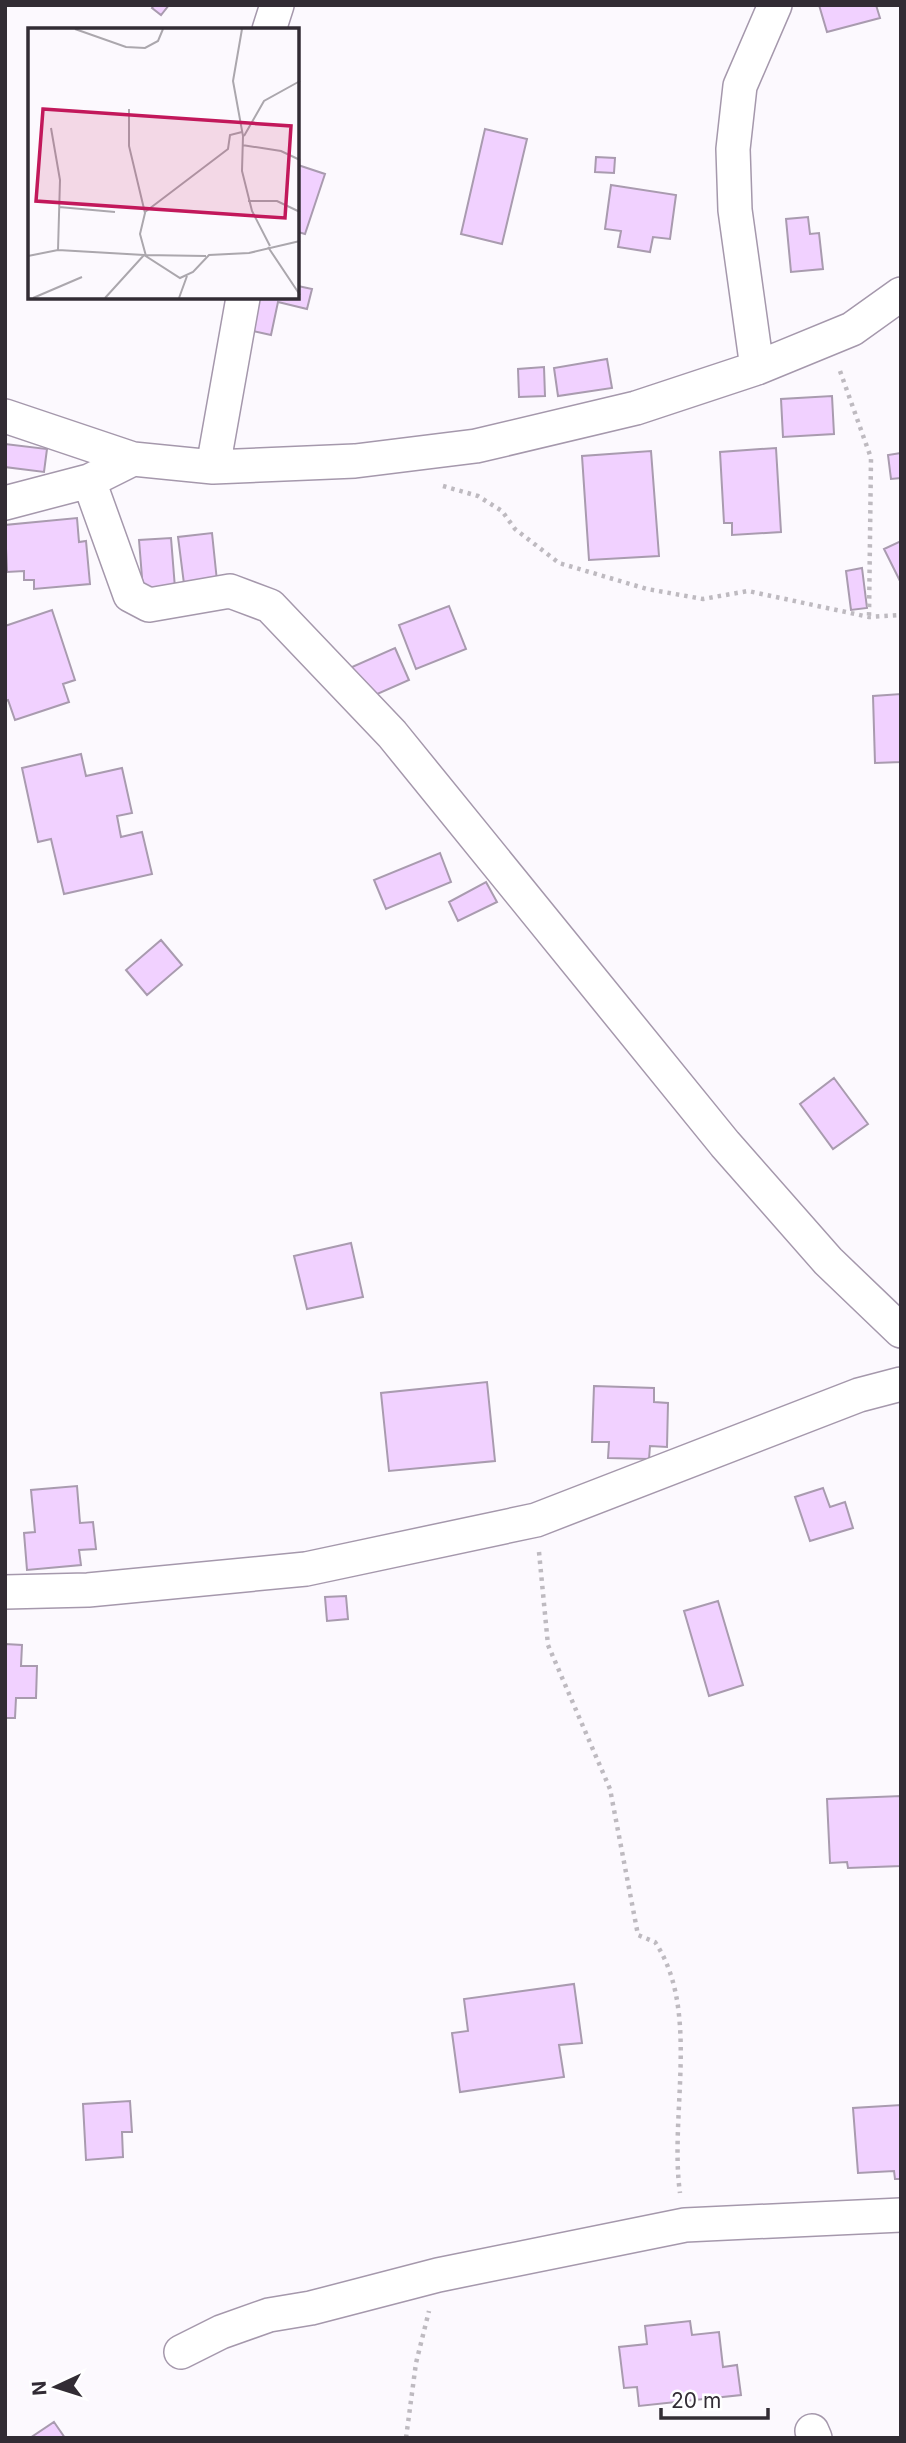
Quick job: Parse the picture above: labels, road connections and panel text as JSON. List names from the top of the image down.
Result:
{
  "scale_bar": "20 m",
  "north": "left"
}
